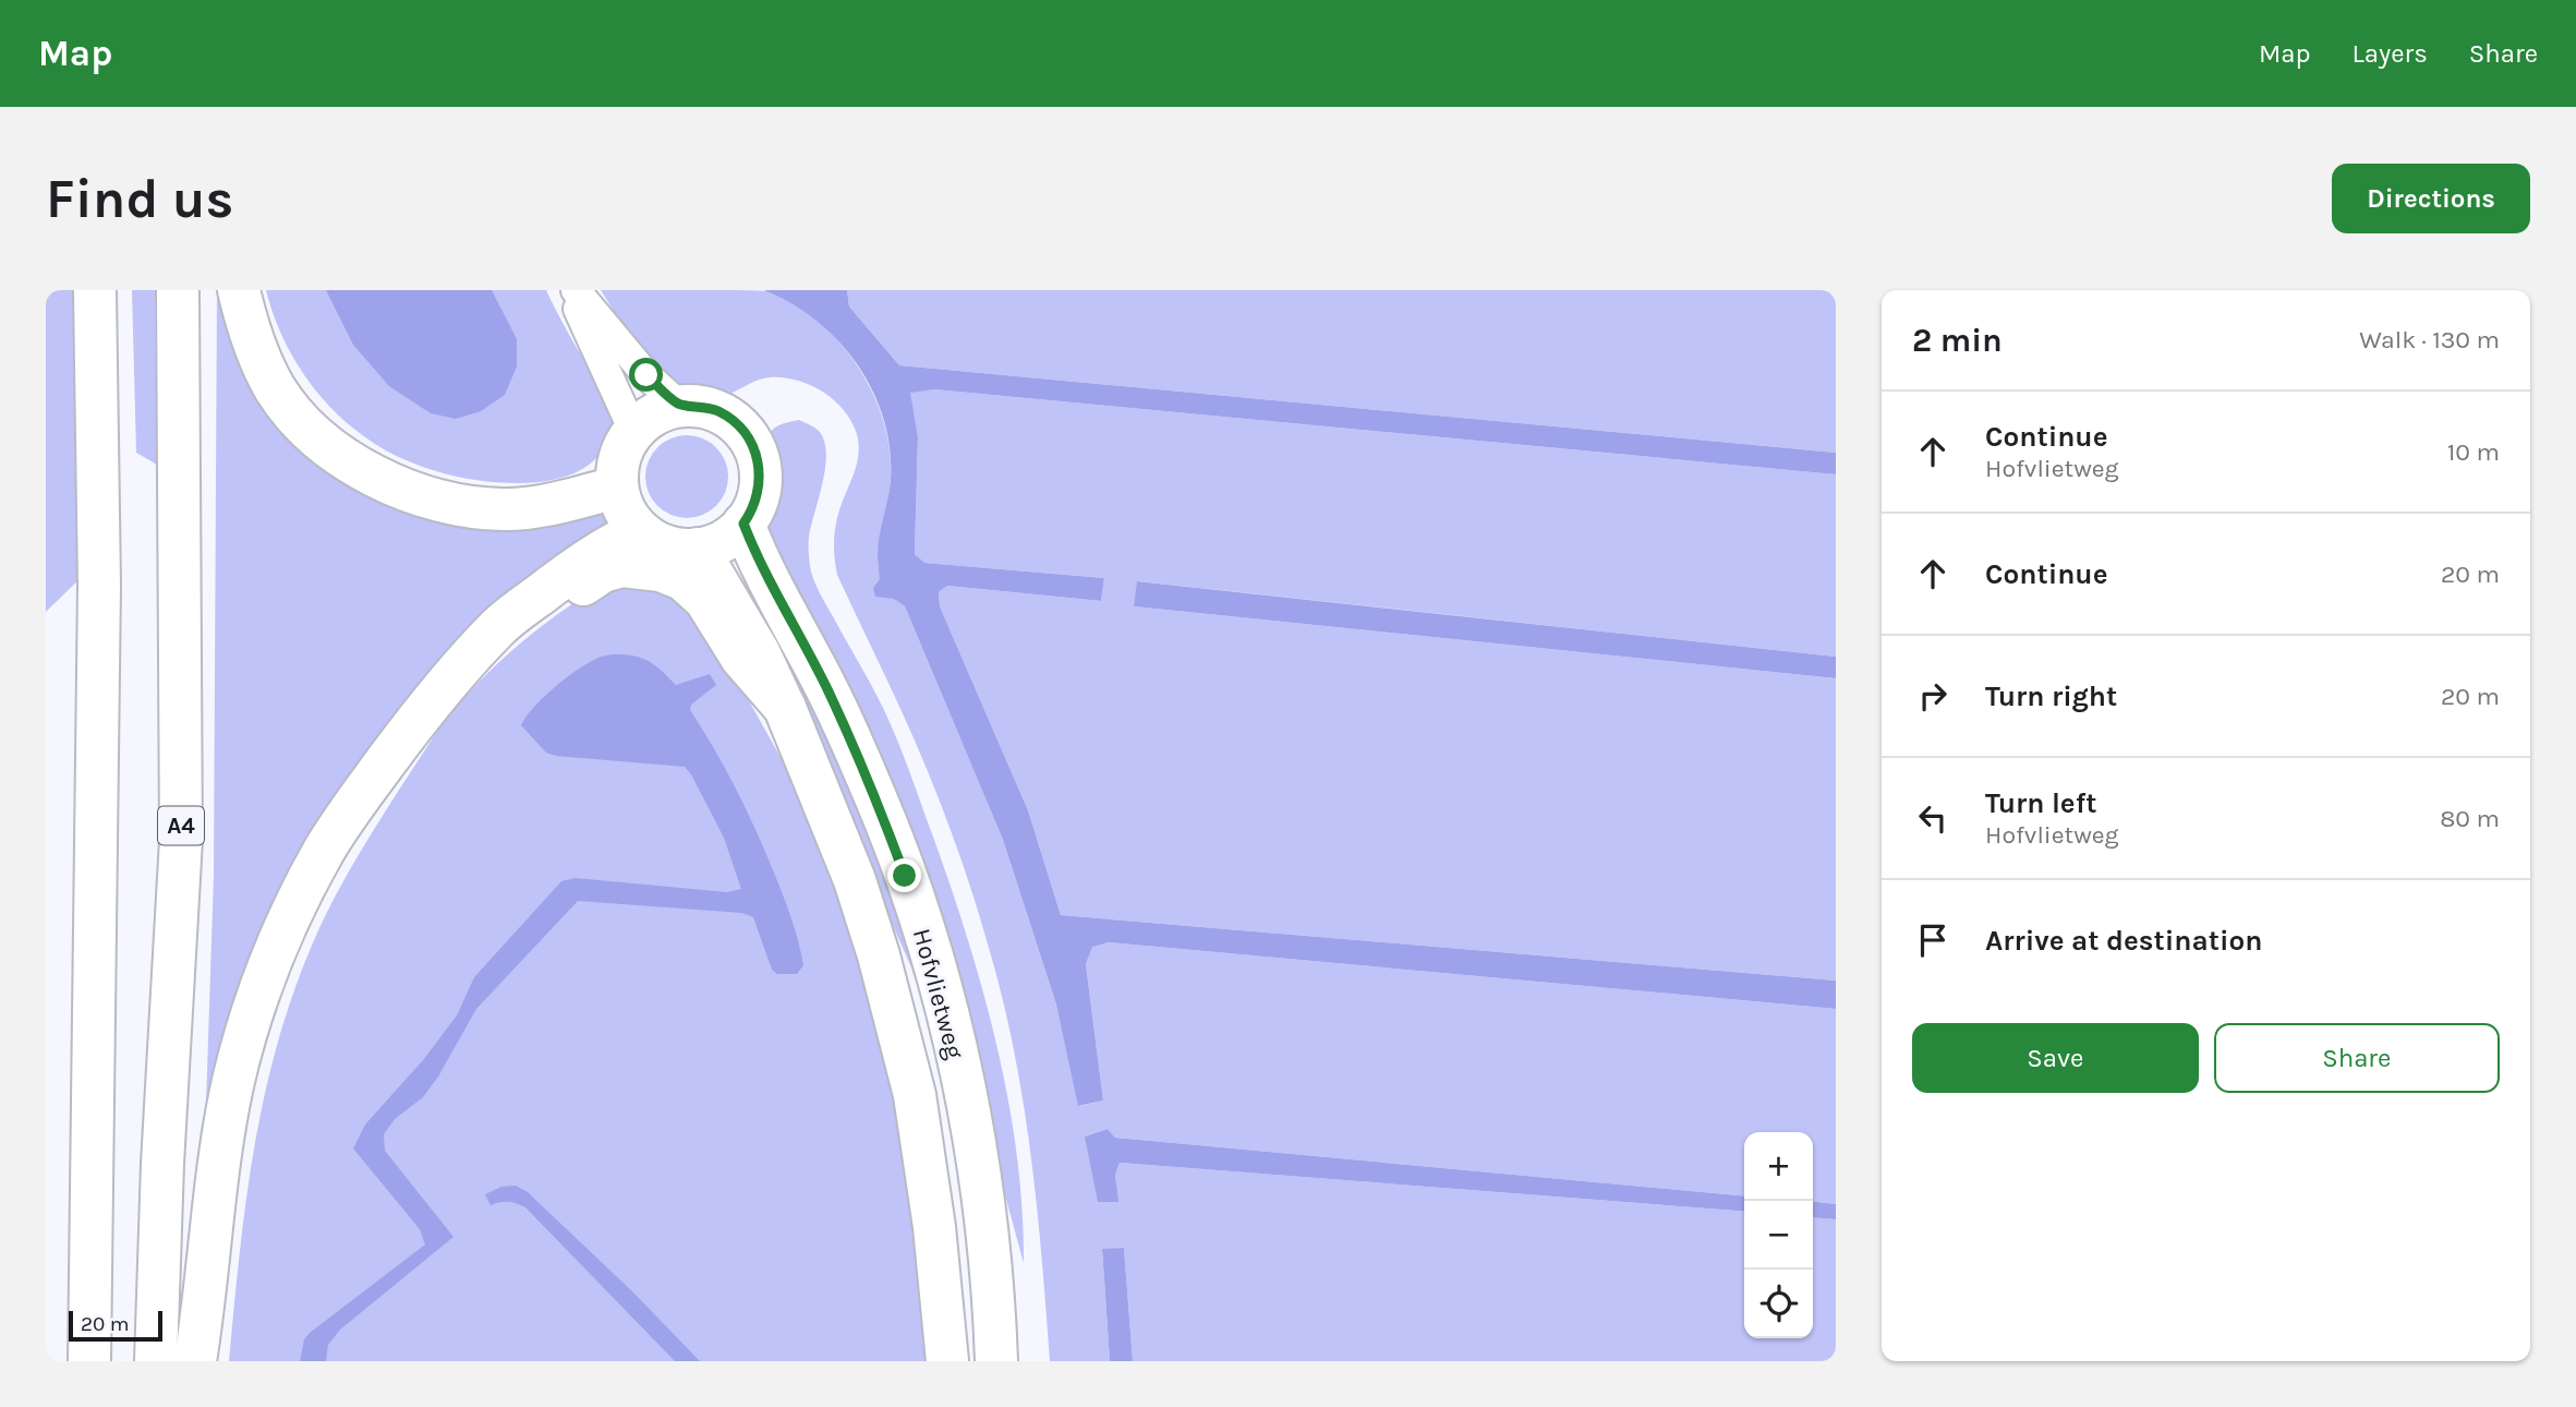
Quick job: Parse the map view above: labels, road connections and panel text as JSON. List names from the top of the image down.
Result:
{
  "streets": {
    "main road": ["A4", "Hofvlietweg"]
  },
  "scale_bar": "20 m",
  "page": {
    "header": "Map",
    "nav": ["Map", "Layers", "Share"],
    "buttons": [
      "Directions",
      ["Save", "Share"]
    ],
    "title": "Find us",
    "heading": ["2 min", "Walk · 130 m"],
    "list": [
      ["Continue", "Hofvlietweg", "10 m"],
      ["Continue", "20 m"],
      ["Turn right", "20 m"],
      ["Turn left", "Hofvlietweg", "80 m"],
      "Arrive at destination"
    ],
    "map_buttons": ["+", "−"],
    "scale": "20 m"
  }
}
